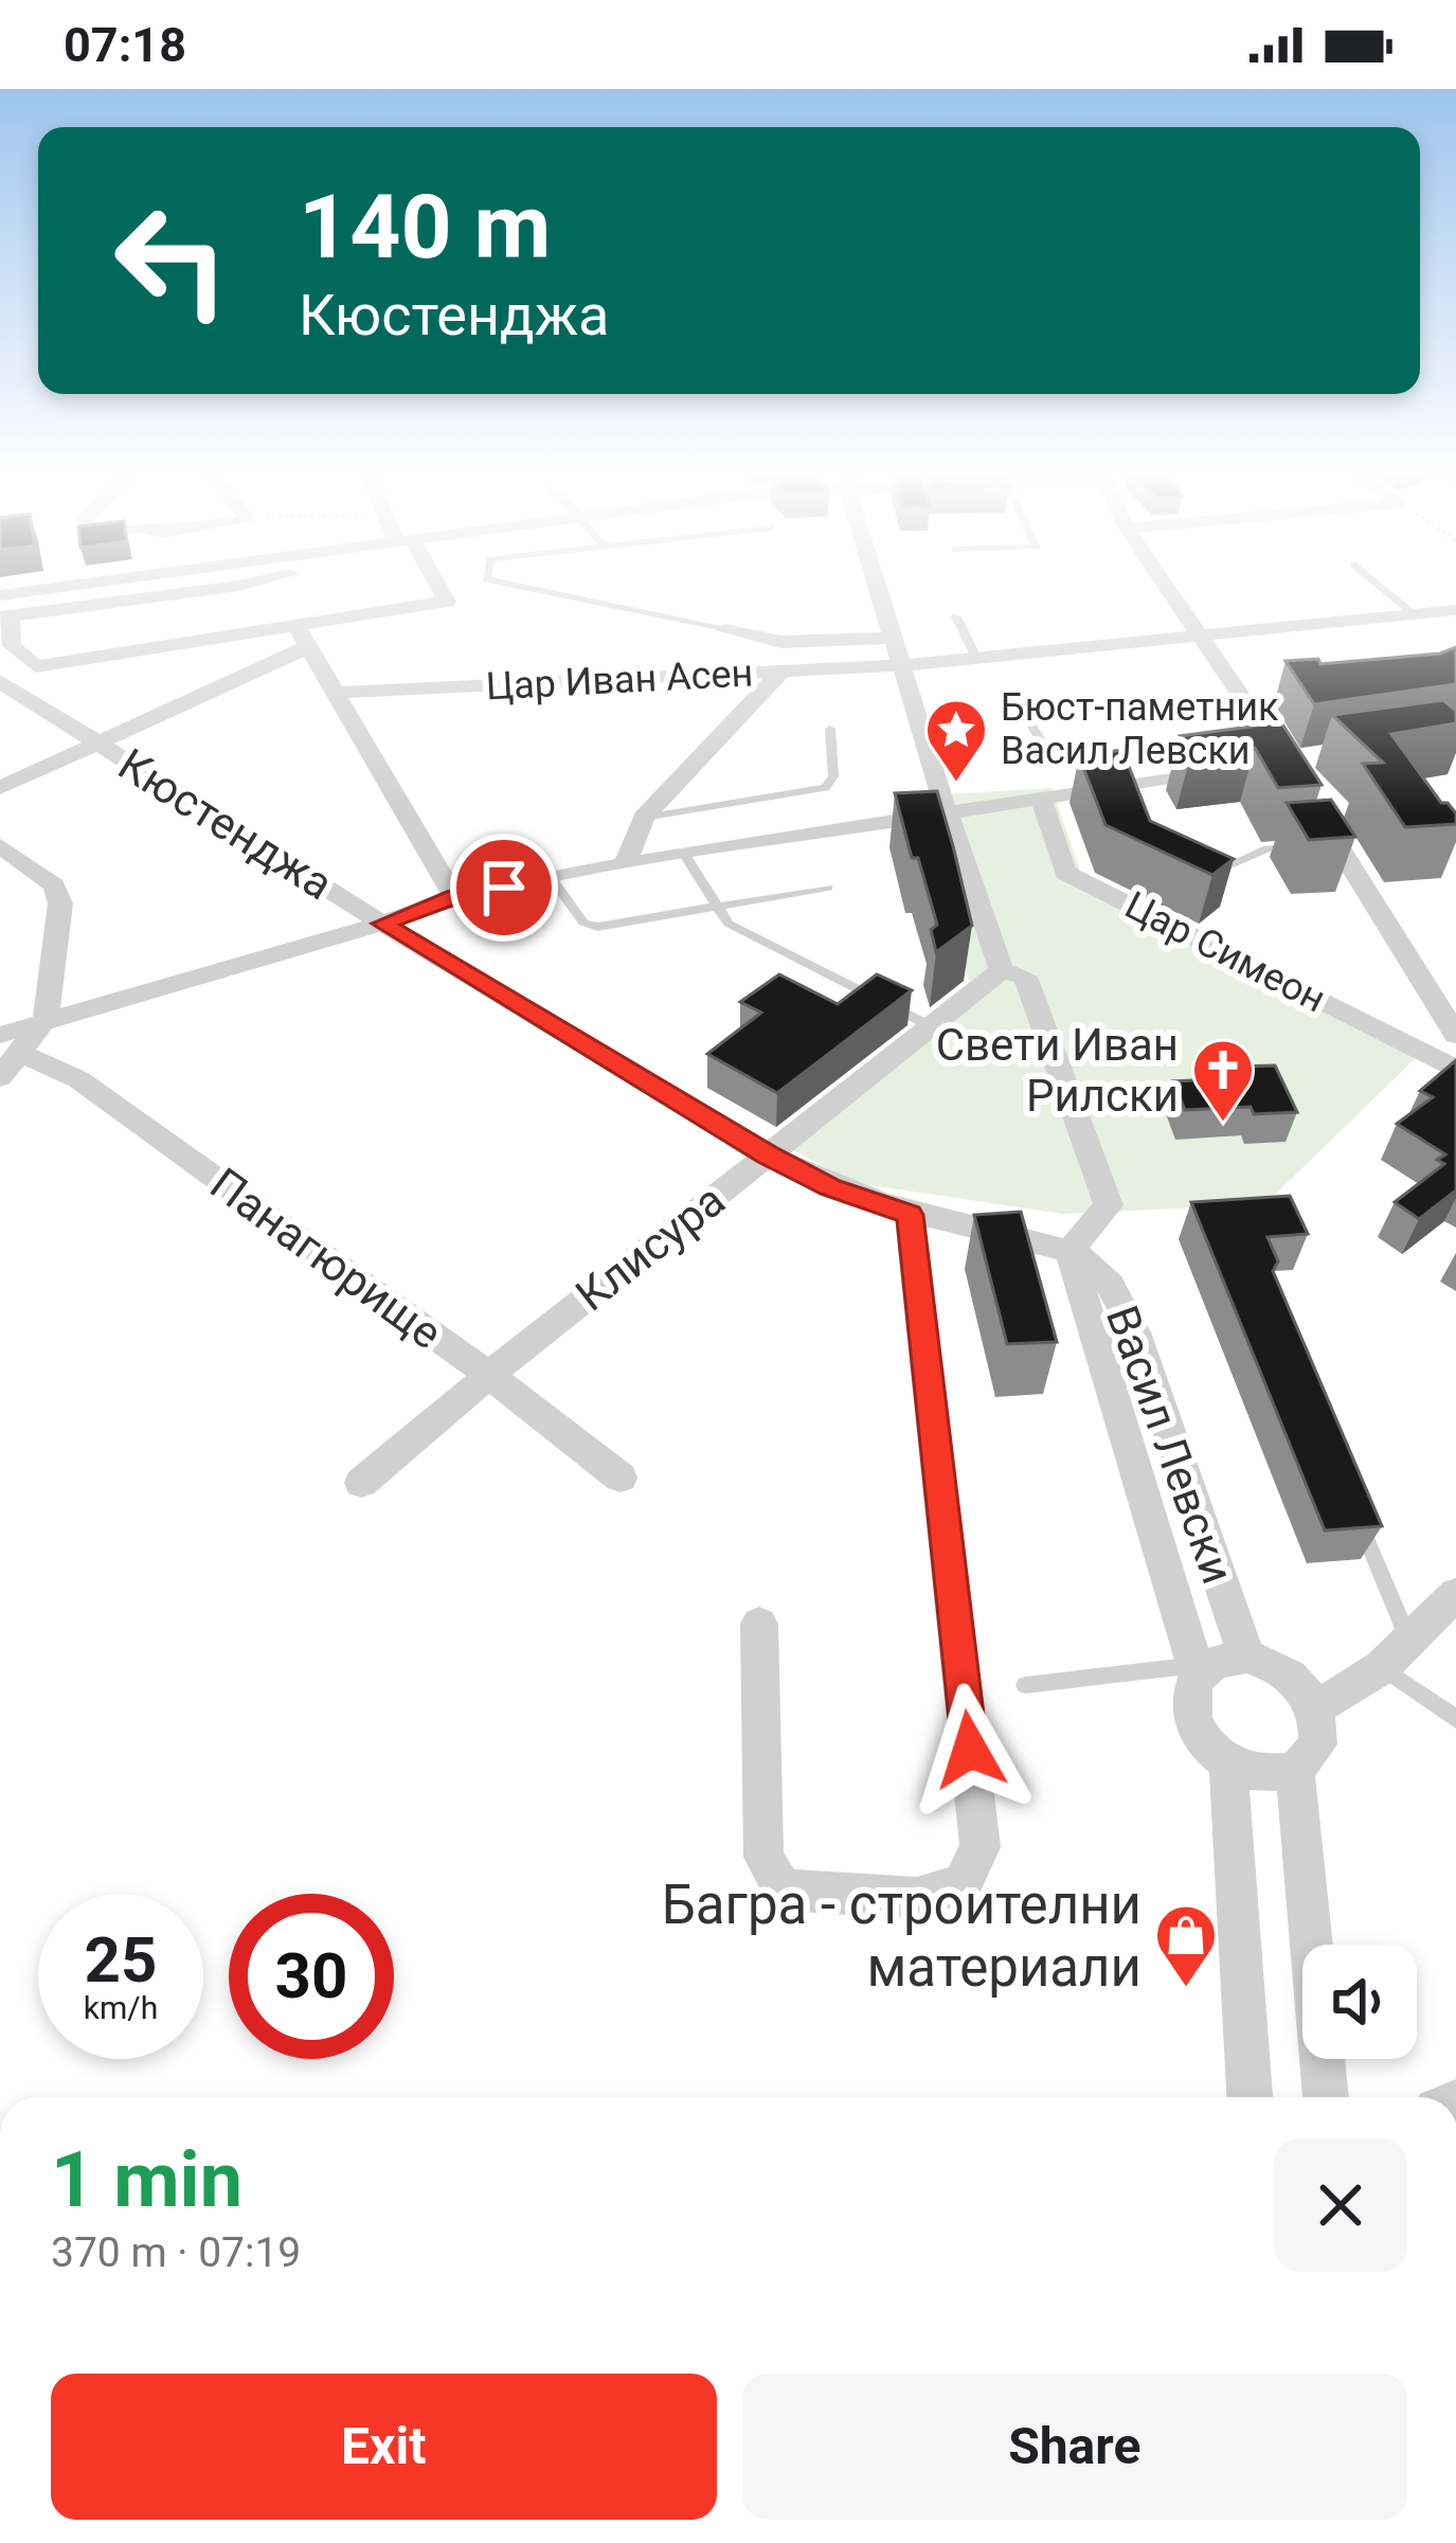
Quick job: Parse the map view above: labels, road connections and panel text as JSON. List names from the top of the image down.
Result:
{
  "streets": {
    "street": [
      "Цар Иван Асен",
      "Кюстенджа",
      "Цар Симеон",
      "Клисура",
      "Панагюрище",
      "Васил Левски"
    ]
  },
  "crossings": [
    ["Кюстенджа", "Клисура"],
    ["Кюстенджа", "Васил Левски"],
    ["Клисура", "Панагюрище"]
  ],
  "places": {
    "place": ["Бюст-паметник Васил Левски"],
    "church": ["Свети Иван Рилски"],
    "shop": ["Багра - строителни материали"]
  },
  "page": {
    "status": "07:18",
    "turn": ["140 m", "Кюстенджа"],
    "speed": "25 km/h",
    "limit": "30",
    "heading": ["1 min", "370 m · 07:19"],
    "buttons": ["Exit", "Share"]
  }
}
